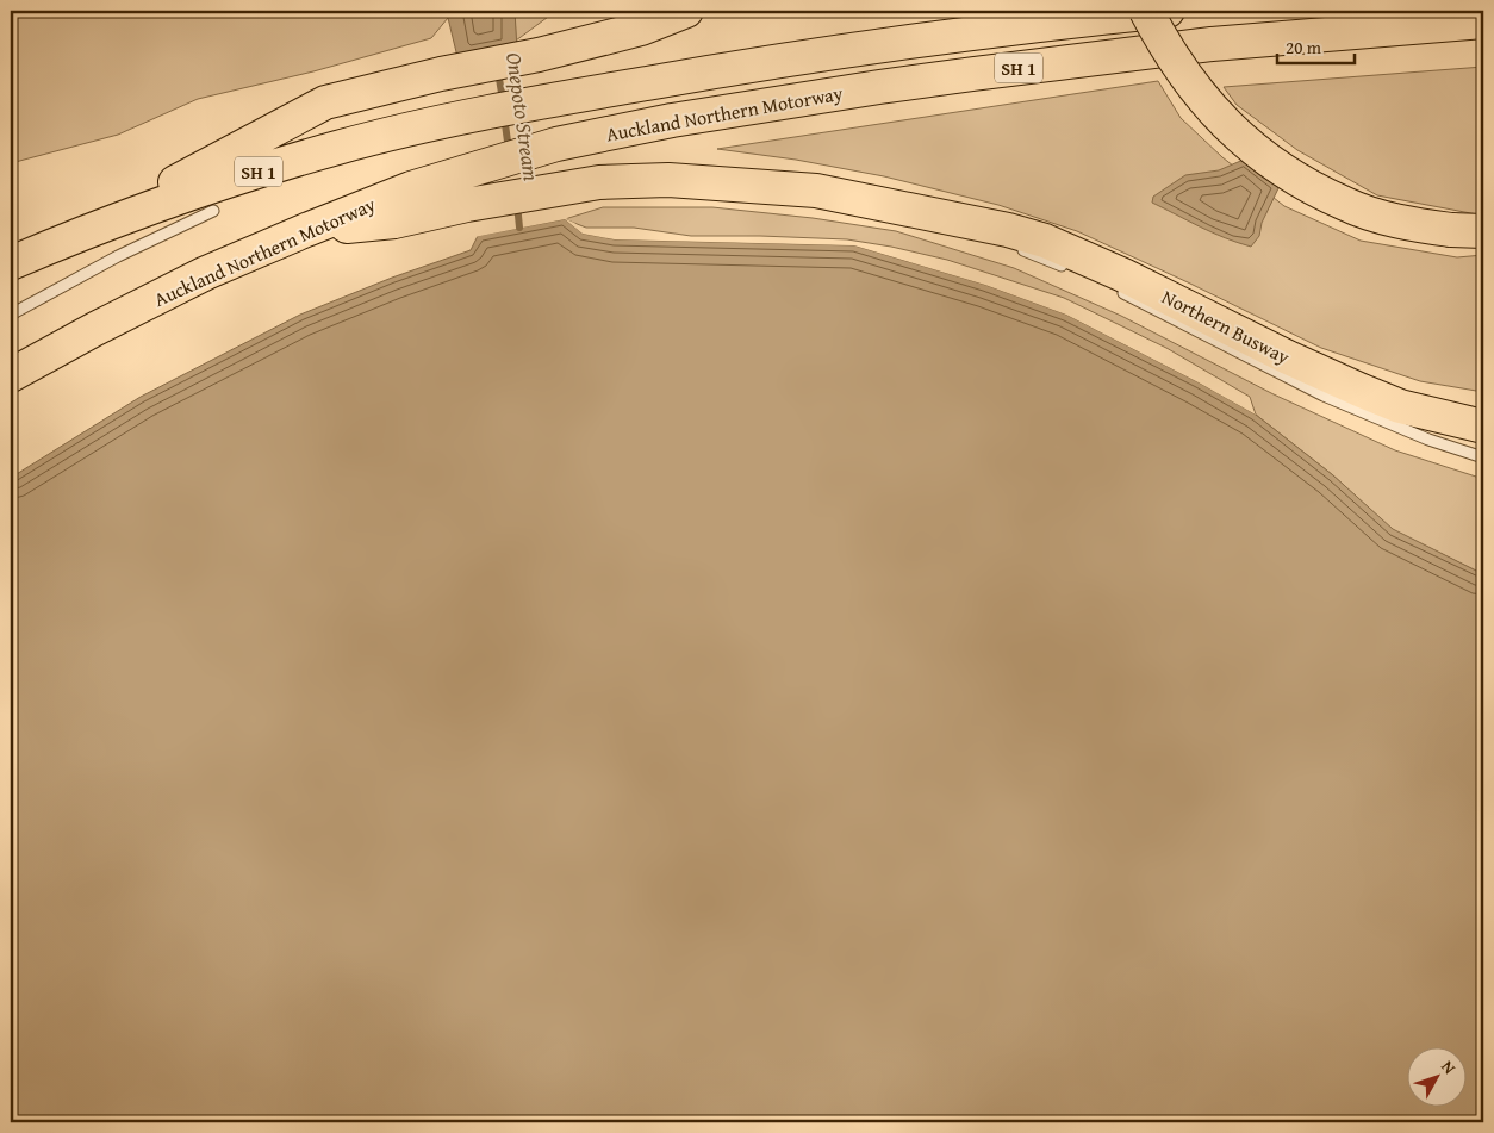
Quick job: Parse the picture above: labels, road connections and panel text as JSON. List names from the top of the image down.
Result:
{
  "streets": {
    "highway": ["SH 1", "Auckland Northern Motorway"],
    "lane": ["Northern Busway"]
  },
  "water": ["Onepoto Stream"],
  "scale_bar": "20 m",
  "north": "top right"
}
